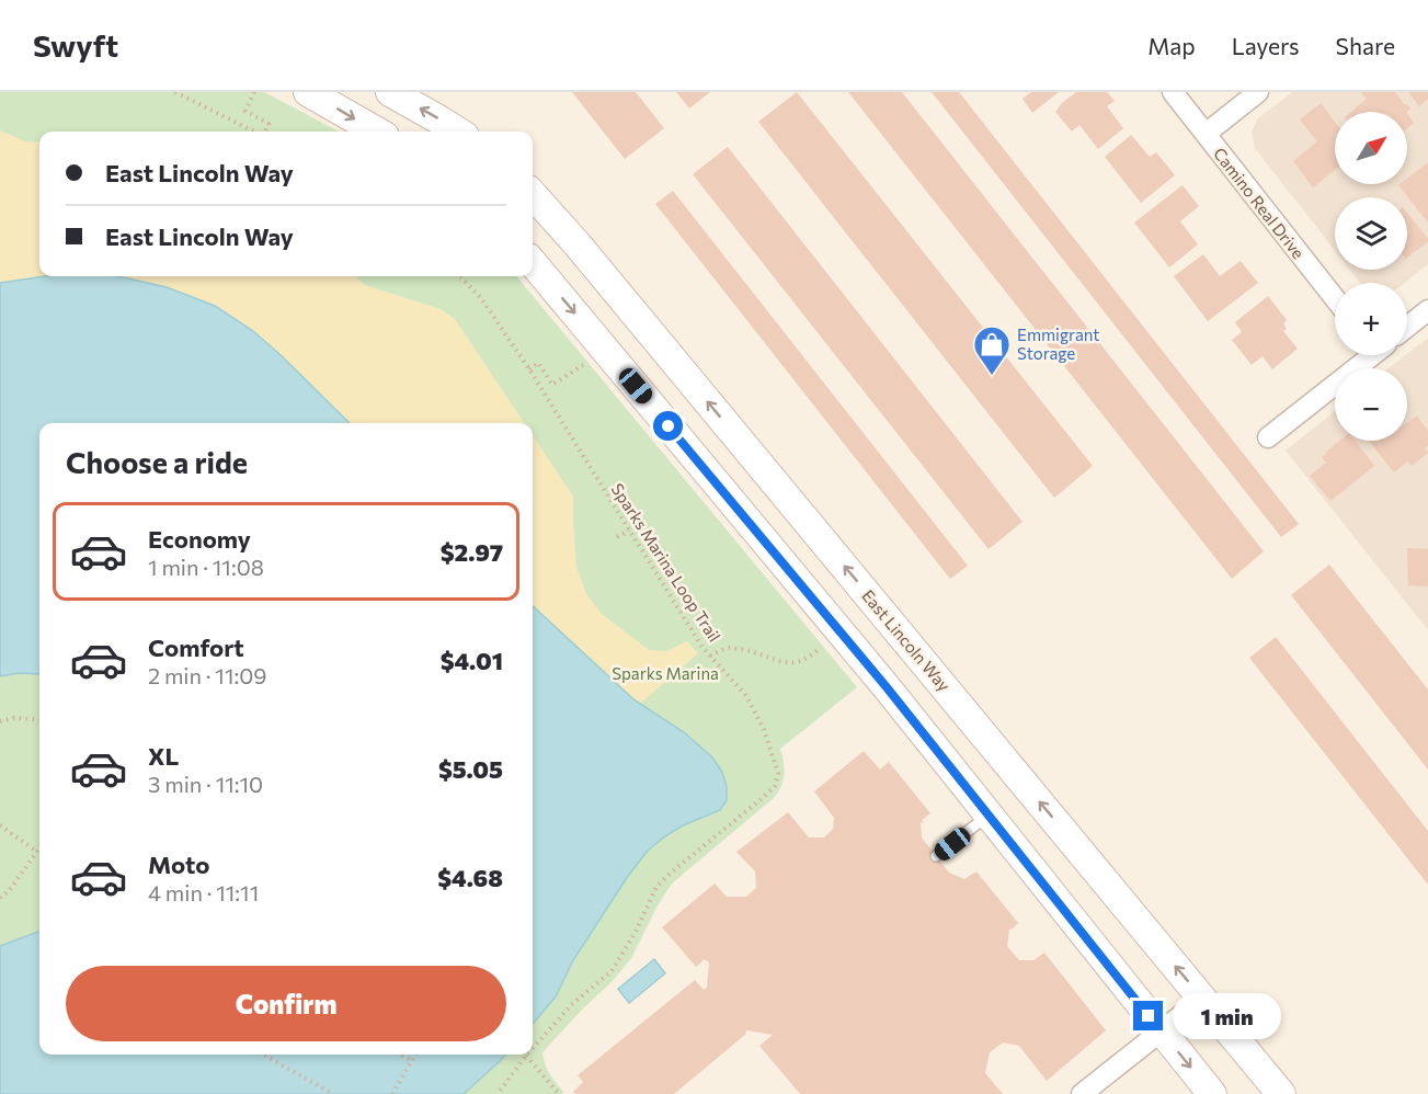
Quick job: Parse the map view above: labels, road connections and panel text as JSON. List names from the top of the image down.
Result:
{
  "streets": {
    "street": ["Camino Real Drive", "East Lincoln Way"],
    "path": ["Sparks Marina Loop Trail"]
  },
  "parks": ["Sparks Marina"],
  "places": {
    "shop": ["Emmigrant Storage"]
  },
  "north": "top right",
  "page": {
    "header": "Swyft",
    "nav": ["Map", "Layers", "Share"],
    "map_buttons": ["+", "−"],
    "banner": ["East Lincoln Way", "East Lincoln Way"],
    "heading": "Choose a ride",
    "list": [
      {
        "name": "Economy",
        "note": "1 min · 11:08",
        "value": "$2.97"
      },
      {
        "name": "Comfort",
        "note": "2 min · 11:09",
        "value": "$4.01"
      },
      {
        "name": "XL",
        "note": "3 min · 11:10",
        "value": "$5.05"
      },
      {
        "name": "Moto",
        "note": "4 min · 11:11",
        "value": "$4.68"
      }
    ],
    "buttons": "Confirm",
    "bubble": "1 min"
  }
}
